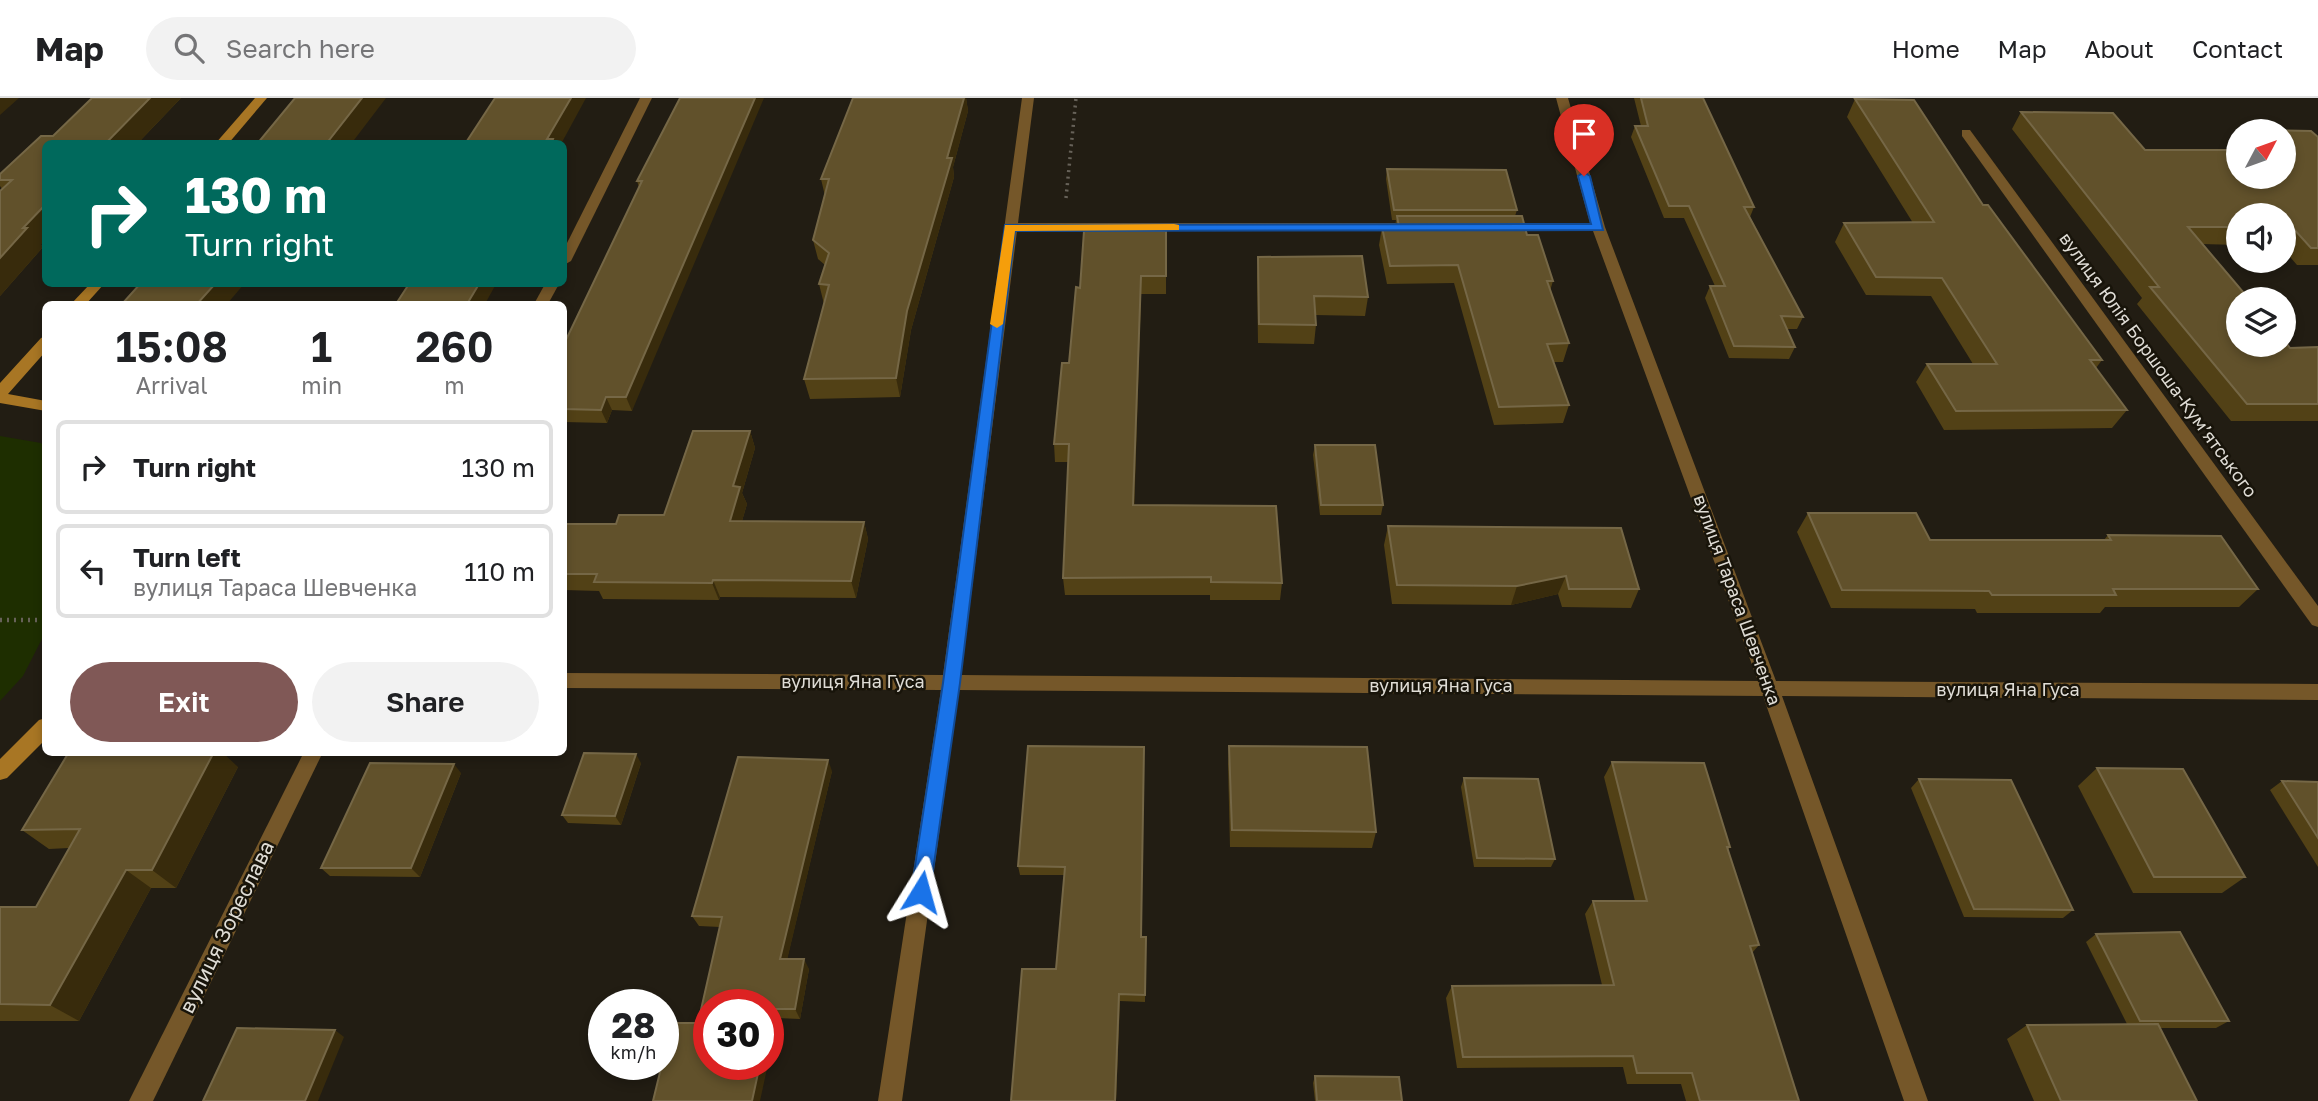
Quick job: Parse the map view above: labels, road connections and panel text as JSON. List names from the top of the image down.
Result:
{
  "streets": {
    "street": [
      "вулиця Юлія Боршоша-Кумʼятського",
      "вулиця Тараса Шевченка",
      "вулиця Яна Гуса",
      "вулиця Зореслава"
    ]
  },
  "crossings": [
    ["вулиця Тараса Шевченка", "вулиця Яна Гуса"]
  ],
  "north": "top right",
  "page": {
    "header": "Map",
    "search": "Search here",
    "nav": [
      "Home",
      "Map",
      "About",
      "Contact"
    ],
    "turn": ["130 m", "Turn right"],
    "eta": [
      "15:08",
      "Arrival",
      "1",
      "min",
      "260",
      "m"
    ],
    "list": [
      {
        "name": "Turn right",
        "value": "130 m"
      },
      {
        "name": "Turn left",
        "note": "вулиця Тараса Шевченка",
        "value": "110 m"
      }
    ],
    "buttons": ["Exit", "Share"],
    "speed": "28 km/h",
    "limit": "30"
  }
}
